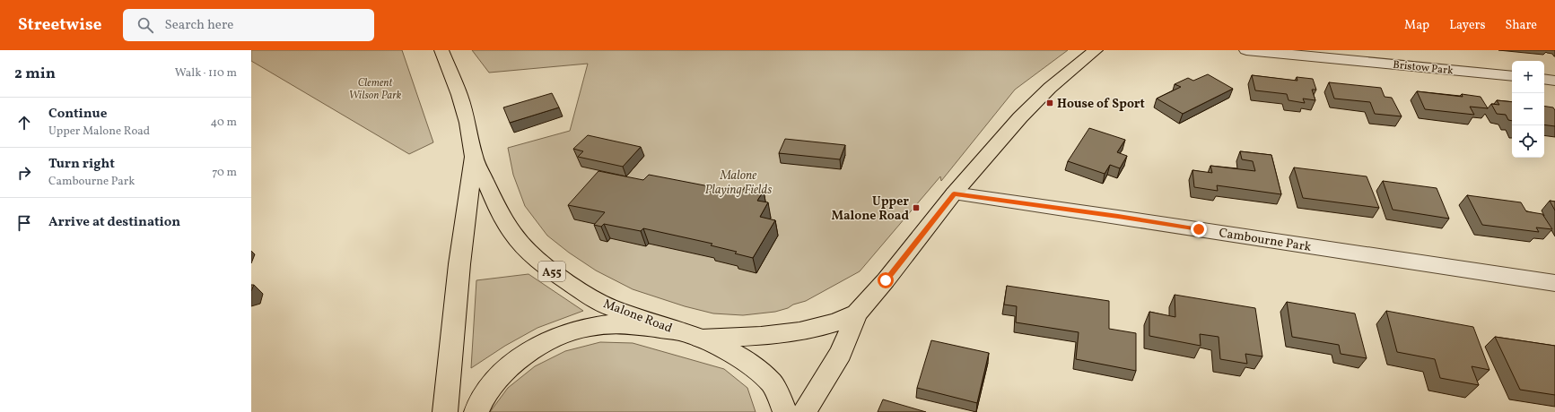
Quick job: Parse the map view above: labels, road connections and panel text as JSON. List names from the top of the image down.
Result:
{
  "streets": {
    "main road": ["A55", "Malone Road"],
    "street": ["Bristow Park", "Cambourne Park"]
  },
  "crossings": [
    ["A55", "Malone Road"]
  ],
  "parks": ["Clement Wilson Park", "Malone Playing Fields"],
  "places": {
    "transit": ["House of Sport", "Upper Malone Road"]
  },
  "page": {
    "header": "Streetwise",
    "search": "Search here",
    "nav": ["Map", "Layers", "Share"],
    "heading": ["2 min", "Walk · 110 m"],
    "map_buttons": ["+", "−"],
    "list": [
      ["Continue", "Upper Malone Road", "40 m"],
      ["Turn right", "Cambourne Park", "70 m"],
      "Arrive at destination"
    ]
  }
}
